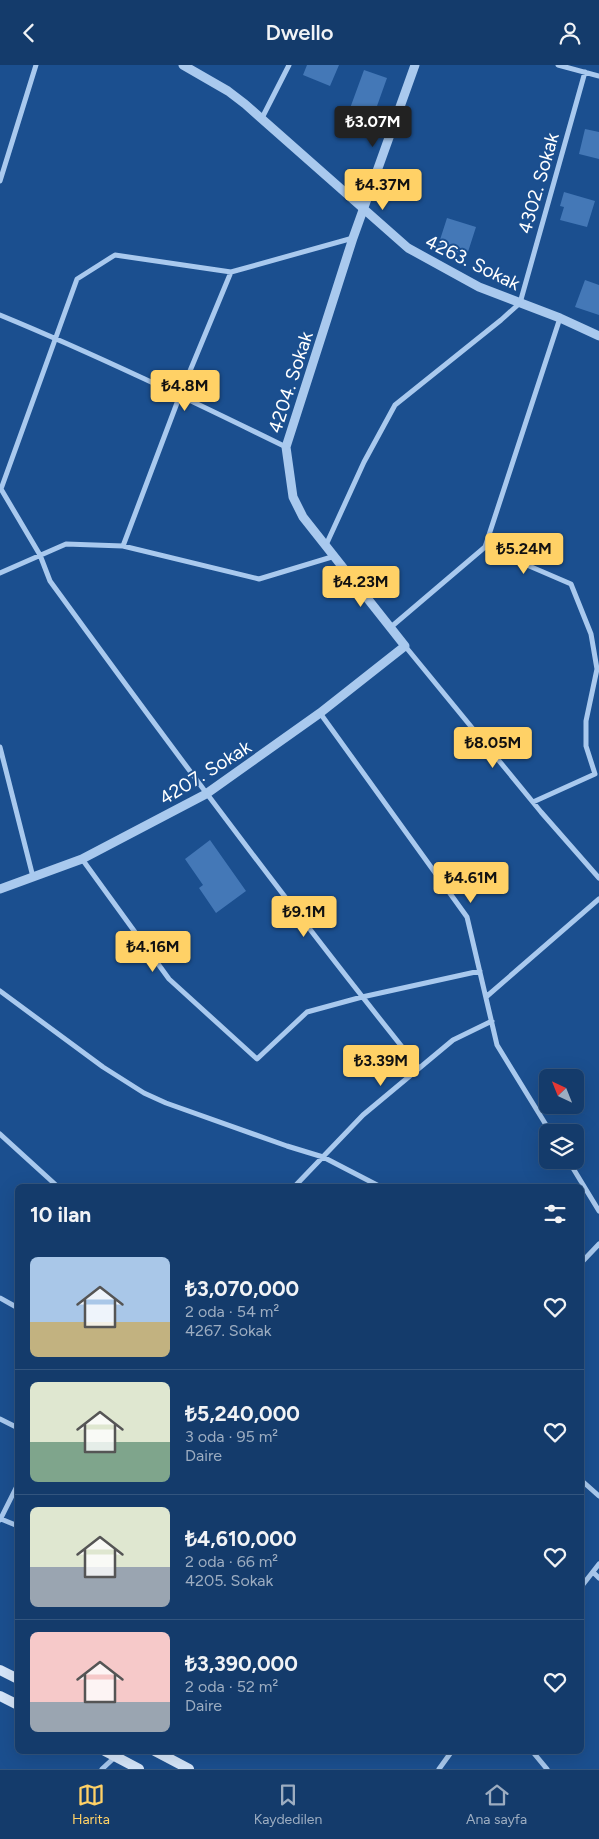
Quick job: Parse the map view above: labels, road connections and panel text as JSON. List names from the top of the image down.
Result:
{
  "streets": {
    "street": [
      "4302. Sokak",
      "4263. Sokak",
      "4204. Sokak",
      "4207. Sokak"
    ]
  },
  "crossings": [
    ["4302. Sokak", "4263. Sokak"],
    ["4263. Sokak", "4204. Sokak"],
    ["4204. Sokak", "4207. Sokak"]
  ],
  "north": "top left",
  "page": {
    "header": "Dwello",
    "price": [
      "₺3.07M",
      "₺4.37M",
      "₺4.8M",
      "₺5.24M",
      "₺4.23M",
      "₺8.05M",
      "₺4.61M",
      "₺9.1M",
      "₺4.16M",
      "₺3.39M"
    ],
    "heading": "10 ilan",
    "list": [
      {
        "name": "₺3,070,000",
        "note": "2 oda · 54 m² · 4267. Sokak"
      },
      {
        "name": "₺5,240,000",
        "note": "3 oda · 95 m² · Daire"
      },
      {
        "name": "₺4,610,000",
        "note": "2 oda · 66 m² · 4205. Sokak"
      },
      {
        "name": "₺3,390,000",
        "note": "2 oda · 52 m² · Daire"
      }
    ],
    "tabs": ["Harita", "Kaydedilen", "Ana sayfa"]
  }
}
